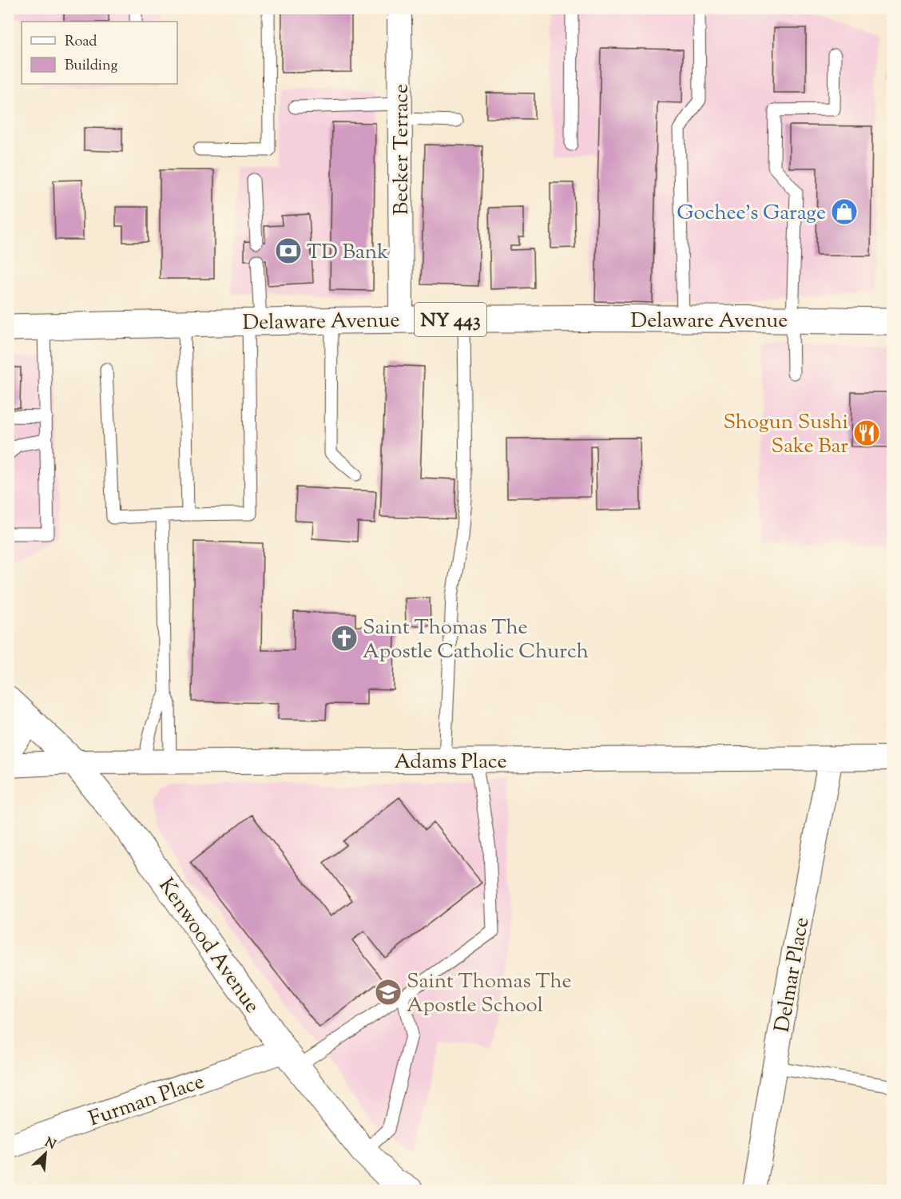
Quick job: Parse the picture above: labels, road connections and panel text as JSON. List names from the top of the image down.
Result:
{
  "streets": {
    "main road": ["NY 443", "Delaware Avenue", "Kenwood Avenue"],
    "street": [
      "Becker Terrace",
      "Adams Place",
      "Delmar Place",
      "Furman Place"
    ]
  },
  "crossings": [
    ["Becker Terrace", "Delaware Avenue"],
    ["Adams Place", "Kenwood Avenue"],
    ["Adams Place", "Delmar Place"],
    ["Kenwood Avenue", "Furman Place"]
  ],
  "places": {
    "shop": ["Gochee's Garage"],
    "bank": ["TD Bank"],
    "restaurant": ["Shogun Sushi Sake Bar"],
    "church": ["Saint Thomas The Apostle Catholic Church"],
    "school or university": ["Saint Thomas The Apostle School"]
  },
  "legend": ["Road", "Building"],
  "north": "top right"
}
